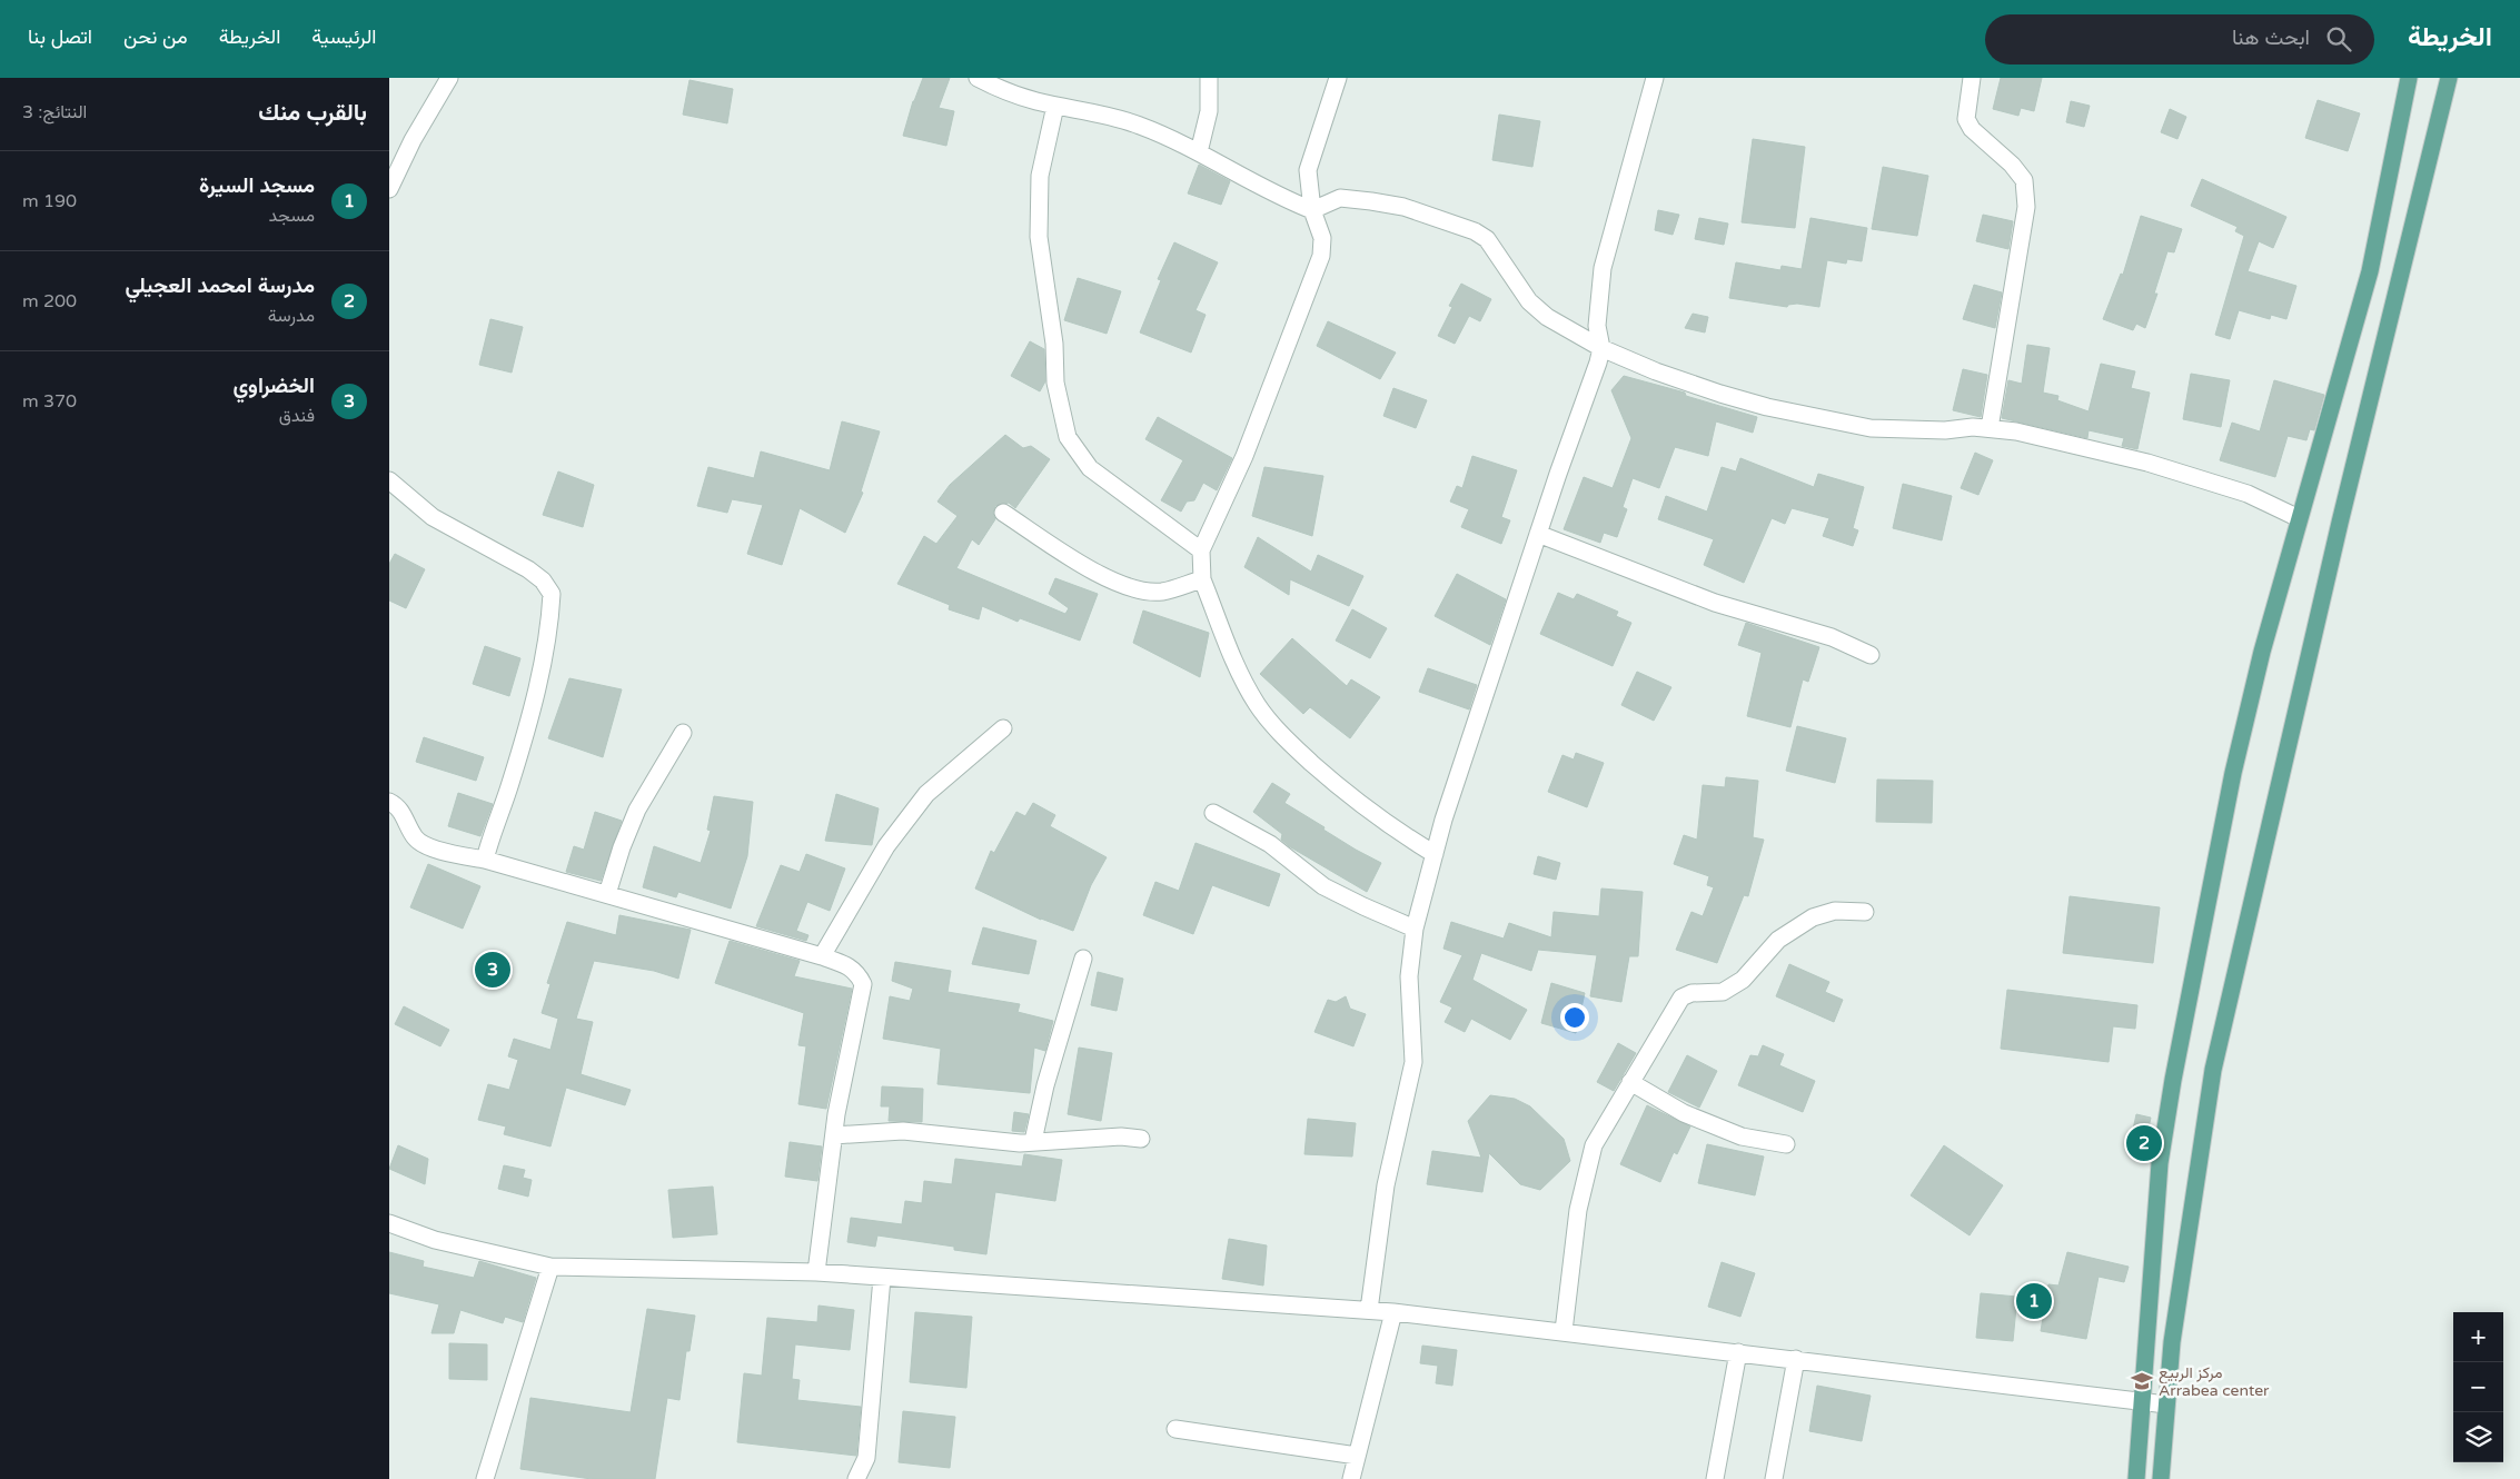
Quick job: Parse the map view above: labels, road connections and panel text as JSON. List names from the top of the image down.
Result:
{
  "places": {
    "school or university": ["مركز الربيع Arrabea center"]
  },
  "page": {
    "header": "الخريطة",
    "search": "ابحث هنا",
    "nav": [
      "الرئيسية",
      "الخريطة",
      "من نحن",
      "اتصل بنا"
    ],
    "heading": ["بالقرب منك", "النتائج: 3"],
    "list": [
      {
        "mark": "1",
        "name": "مسجد السيرة",
        "note": "مسجد",
        "value": "190 m"
      },
      {
        "mark": "2",
        "name": "مدرسة امحمد العجيلي",
        "note": "مدرسة",
        "value": "200 m"
      },
      {
        "mark": "3",
        "name": "الخضراوي",
        "note": "فندق",
        "value": "370 m"
      }
    ],
    "pins": ["3", "2", "1"],
    "map_buttons": ["+", "−"]
  }
}
